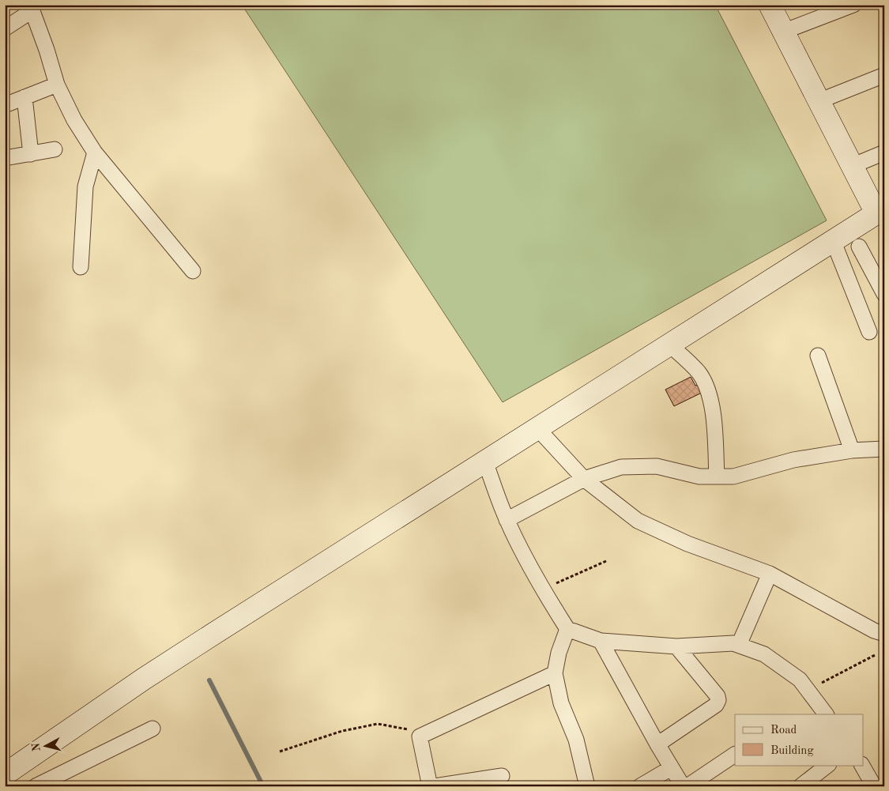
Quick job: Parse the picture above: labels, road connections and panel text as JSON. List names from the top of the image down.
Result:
{
  "legend": ["Road", "Building"],
  "north": "left"
}
